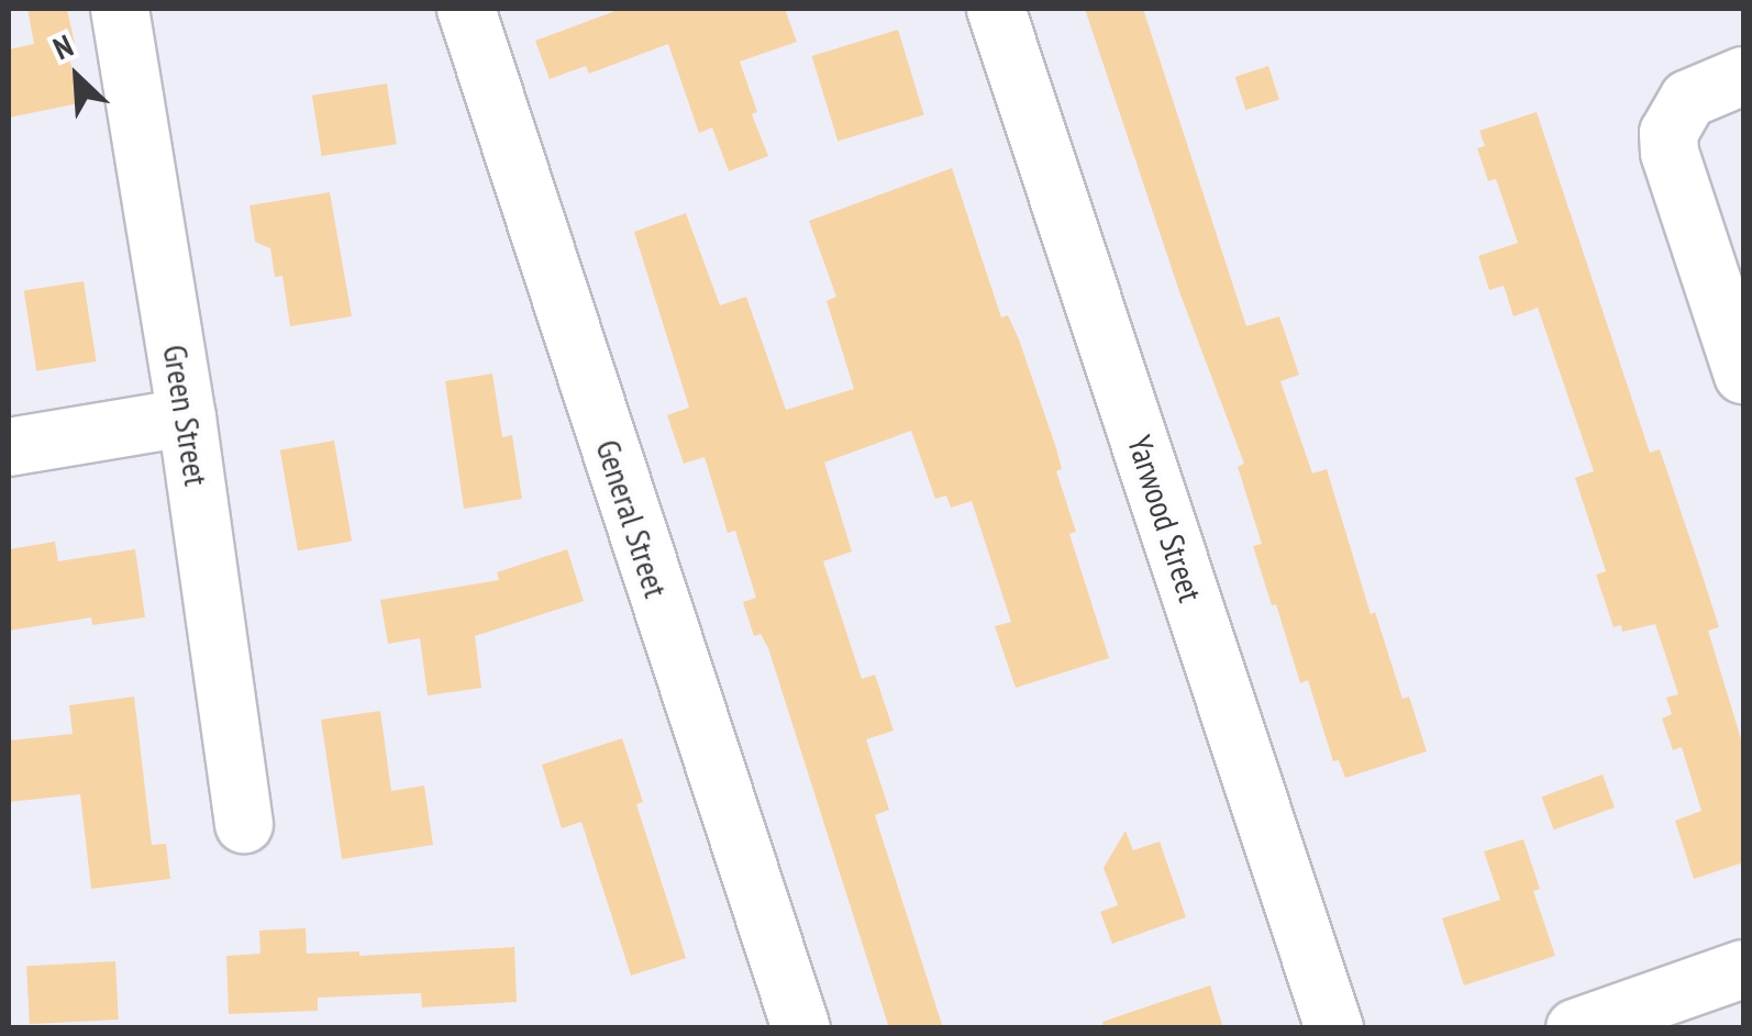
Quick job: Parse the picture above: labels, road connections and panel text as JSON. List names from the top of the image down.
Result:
{
  "streets": {
    "street": ["Green Street", "General Street", "Yarwood Street"]
  },
  "north": "top left"
}
